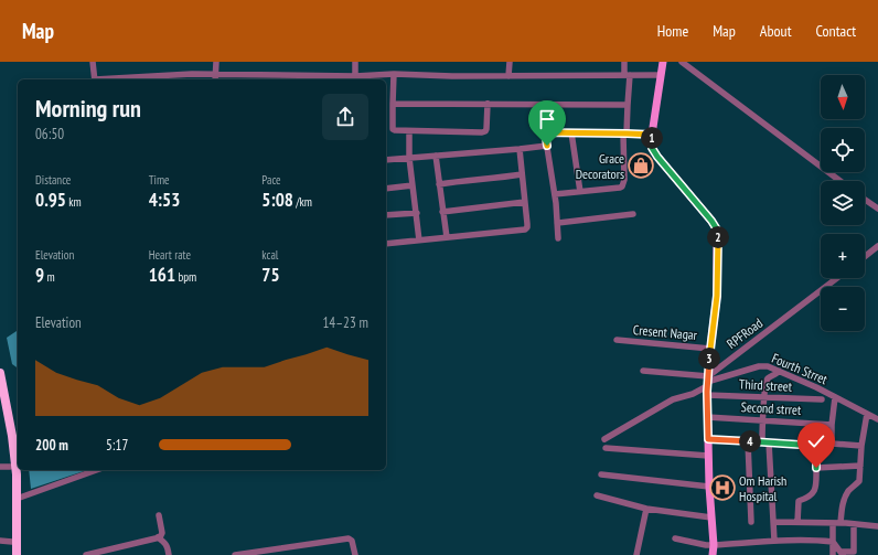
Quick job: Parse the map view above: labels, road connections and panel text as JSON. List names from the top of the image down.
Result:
{
  "streets": {
    "street": [
      "Cresent Nagar",
      "RPFRoad",
      "Fourth Strret",
      "Third street",
      "Second strret"
    ]
  },
  "crossings": [
    ["RPFRoad", "Fourth Strret"]
  ],
  "places": {
    "shop": ["Grace Decorators"],
    "hospital": ["Om Harish Hospital"]
  },
  "north": "bottom",
  "page": {
    "header": "Map",
    "nav": [
      "Home",
      "Map",
      "About",
      "Contact"
    ],
    "map_buttons": ["+", "−"],
    "heading": ["Morning run", "06:50"],
    "pins": [
      "1",
      "2",
      "3",
      "4"
    ],
    "stats": [
      ["Distance", "0.95 km"],
      ["Time", "4:53"],
      ["Pace", "5:08 /km"],
      ["Elevation", "9 m"],
      ["Heart rate", "161 bpm"],
      ["kcal", "75"]
    ],
    "chart": ["Elevation", "14–23 m"],
    "list": [
      {
        "name": "200 m",
        "note": "5:17"
      }
    ]
  }
}
